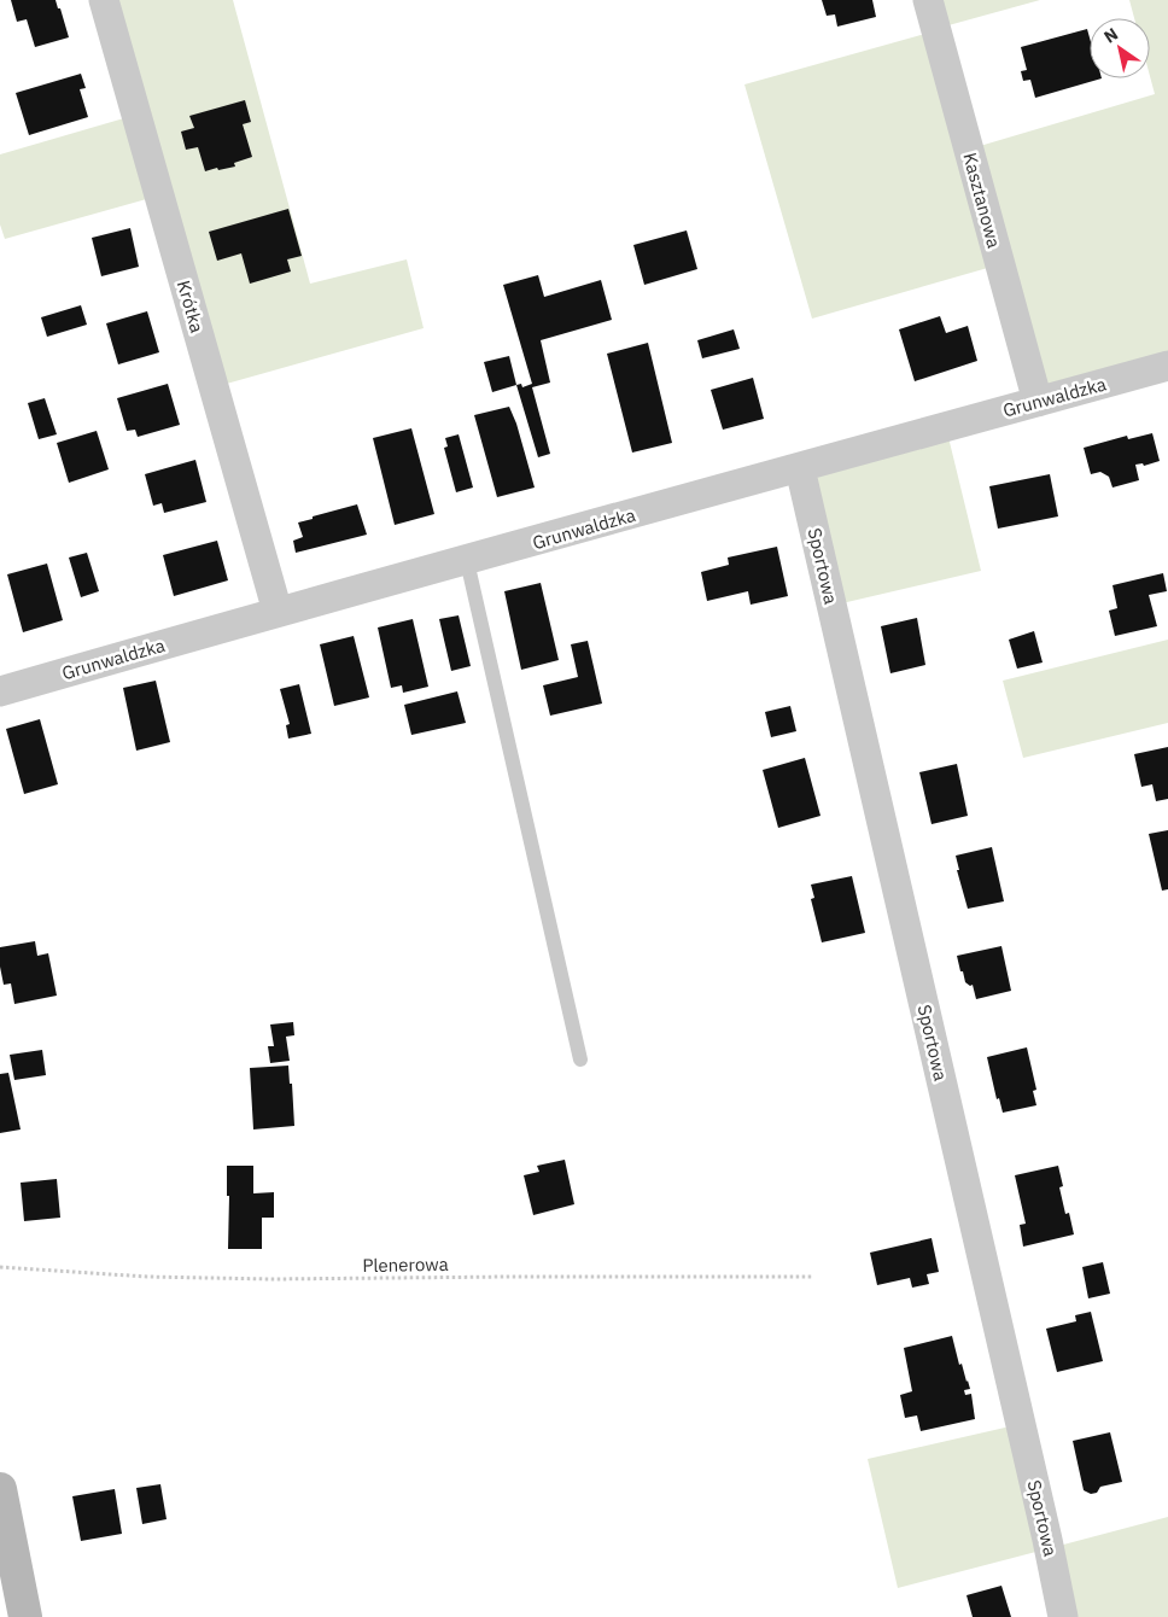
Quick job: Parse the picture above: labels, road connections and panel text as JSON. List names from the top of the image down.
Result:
{
  "streets": {
    "street": [
      "Kasztanowa",
      "Krótka",
      "Grunwaldzka",
      "Sportowa"
    ],
    "path": ["Plenerowa"]
  },
  "crossings": [
    ["Kasztanowa", "Grunwaldzka"],
    ["Krótka", "Grunwaldzka"],
    ["Grunwaldzka", "Sportowa"]
  ],
  "north": "top left"
}
